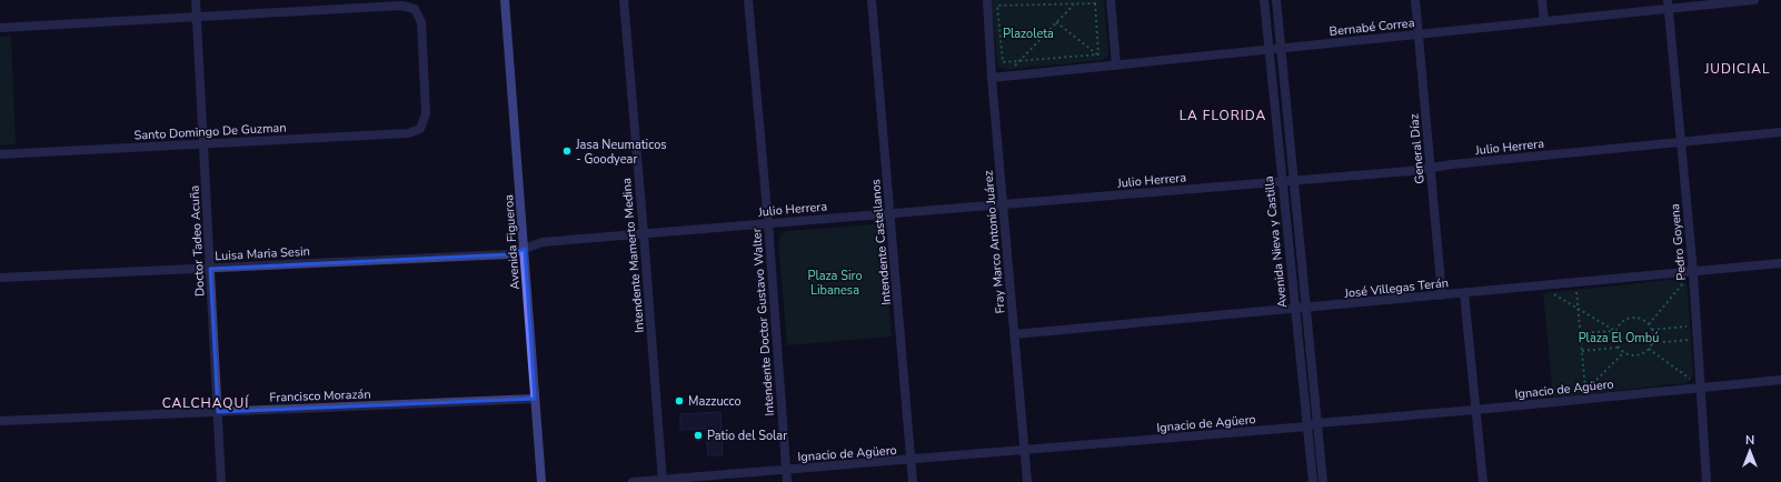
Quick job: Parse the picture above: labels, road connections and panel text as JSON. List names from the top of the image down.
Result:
{
  "streets": {
    "main road": ["Avenida Figueroa"],
    "street": [
      "Bernabé Correa",
      "Santo Domingo De Guzman",
      "Julio Herrera",
      "General Díaz",
      "Doctor Tadeo Acuña",
      "Intendente Castellanos",
      "Fray Marco Antonio Juárez",
      "Avenida Nieva y Castilla",
      "Pedro Goyena",
      "Luisa Maria Sesin",
      "Intendente Mamerto Medina",
      "José Villegas Terán",
      "Intendente Doctor Gustavo Walter",
      "Ignacio de Agüero",
      "Francisco Morazán"
    ]
  },
  "crossings": [
    ["Bernabé Correa", "General Díaz"],
    ["Bernabé Correa", "Fray Marco Antonio Juárez"],
    ["Bernabé Correa", "Avenida Nieva y Castilla"],
    ["Bernabé Correa", "Pedro Goyena"],
    ["Santo Domingo De Guzman", "Doctor Tadeo Acuña"],
    ["Julio Herrera", "General Díaz"],
    ["Julio Herrera", "Avenida Figueroa"],
    ["Julio Herrera", "Intendente Castellanos"],
    ["Julio Herrera", "Fray Marco Antonio Juárez"],
    ["Julio Herrera", "Avenida Nieva y Castilla"],
    ["Julio Herrera", "Pedro Goyena"],
    ["Julio Herrera", "Luisa Maria Sesin"],
    ["Julio Herrera", "Intendente Mamerto Medina"],
    ["Julio Herrera", "Intendente Doctor Gustavo Walter"],
    ["General Díaz", "José Villegas Terán"],
    ["Doctor Tadeo Acuña", "Luisa Maria Sesin"],
    ["Doctor Tadeo Acuña", "Francisco Morazán"],
    ["Avenida Figueroa", "Luisa Maria Sesin"],
    ["Avenida Figueroa", "Francisco Morazán"],
    ["Intendente Castellanos", "Ignacio de Agüero"],
    ["Fray Marco Antonio Juárez", "José Villegas Terán"],
    ["Fray Marco Antonio Juárez", "Ignacio de Agüero"],
    ["Avenida Nieva y Castilla", "José Villegas Terán"],
    ["Avenida Nieva y Castilla", "Ignacio de Agüero"],
    ["Pedro Goyena", "José Villegas Terán"],
    ["Pedro Goyena", "Ignacio de Agüero"],
    ["Intendente Mamerto Medina", "Ignacio de Agüero"],
    ["Intendente Doctor Gustavo Walter", "Ignacio de Agüero"]
  ],
  "districts": ["JUDICIAL", "LA FLORIDA", "CALCHAQUÍ"],
  "parks": ["Plazoleta", "Plaza Siro Libanesa", "Plaza El Ombú"],
  "places": ["Jasa Neumaticos - Goodyear", "Mazzucco", "Patio del Solar"],
  "north": "top"
}
